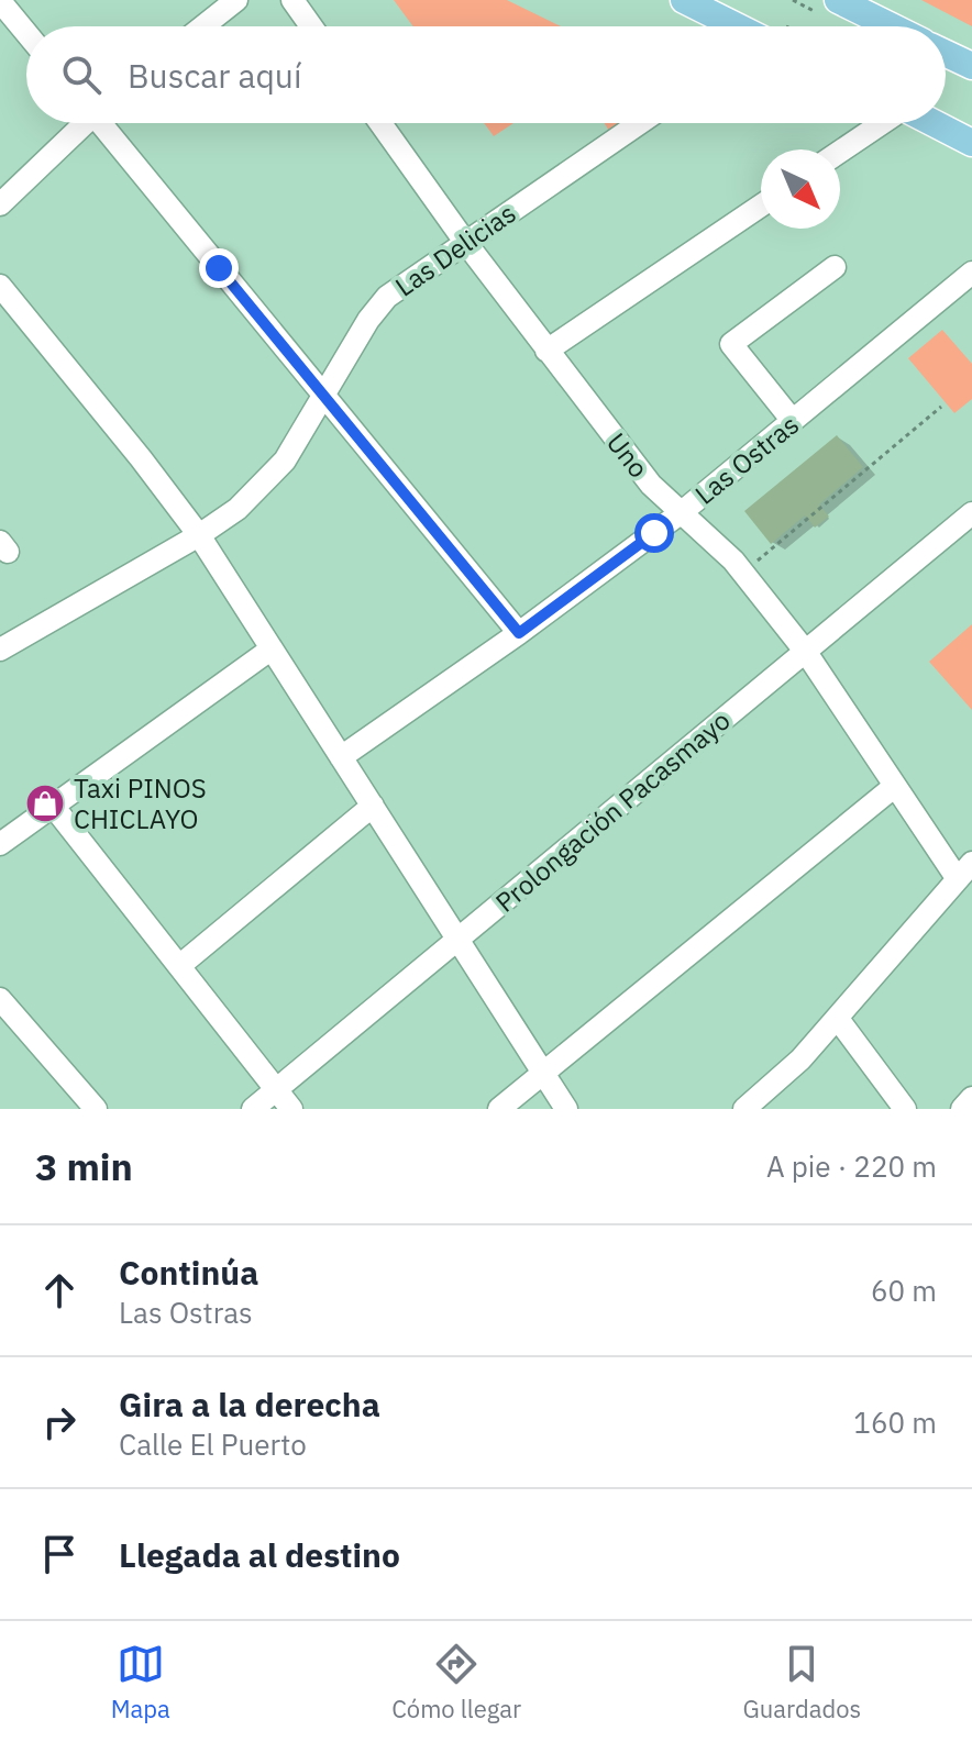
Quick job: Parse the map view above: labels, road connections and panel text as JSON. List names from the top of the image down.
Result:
{
  "streets": {
    "street": [
      "Las Delicias",
      "Uno",
      "Las Ostras",
      "Prolongación Pacasmayo"
    ]
  },
  "crossings": [
    ["Las Delicias", "Uno"],
    ["Uno", "Las Ostras"],
    ["Uno", "Prolongación Pacasmayo"]
  ],
  "places": {
    "shop": ["Taxi PINOS CHICLAYO"]
  },
  "north": "bottom right",
  "page": {
    "search": "Buscar aquí",
    "heading": ["3 min", "A pie · 220 m"],
    "list": [
      ["Continúa", "Las Ostras", "60 m"],
      ["Gira a la derecha", "Calle El Puerto", "160 m"],
      "Llegada al destino"
    ],
    "nav": ["Mapa", "Cómo llegar", "Guardados"]
  }
}
